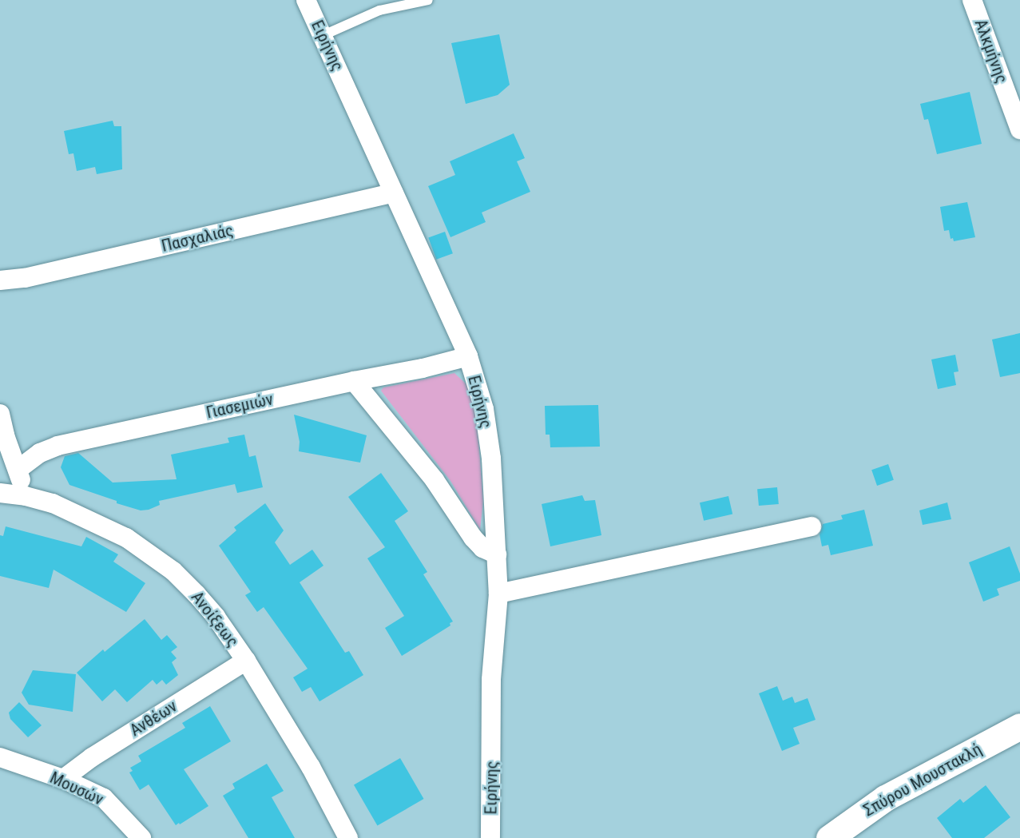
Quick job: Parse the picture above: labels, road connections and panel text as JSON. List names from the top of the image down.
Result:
{
  "streets": {
    "street": [
      "Ειρήνης",
      "Αλκμήνης",
      "Πασχαλιάς",
      "Γιασεμιών",
      "Ανοίξεως",
      "Ανθέων",
      "Σπύρου Μουστακλή",
      "Μουσών"
    ]
  },
  "crossings": [
    ["Ειρήνης", "Πασχαλιάς"],
    ["Ειρήνης", "Γιασεμιών"],
    ["Ανοίξεως", "Ανθέων"],
    ["Ανθέων", "Μουσών"]
  ]
}
